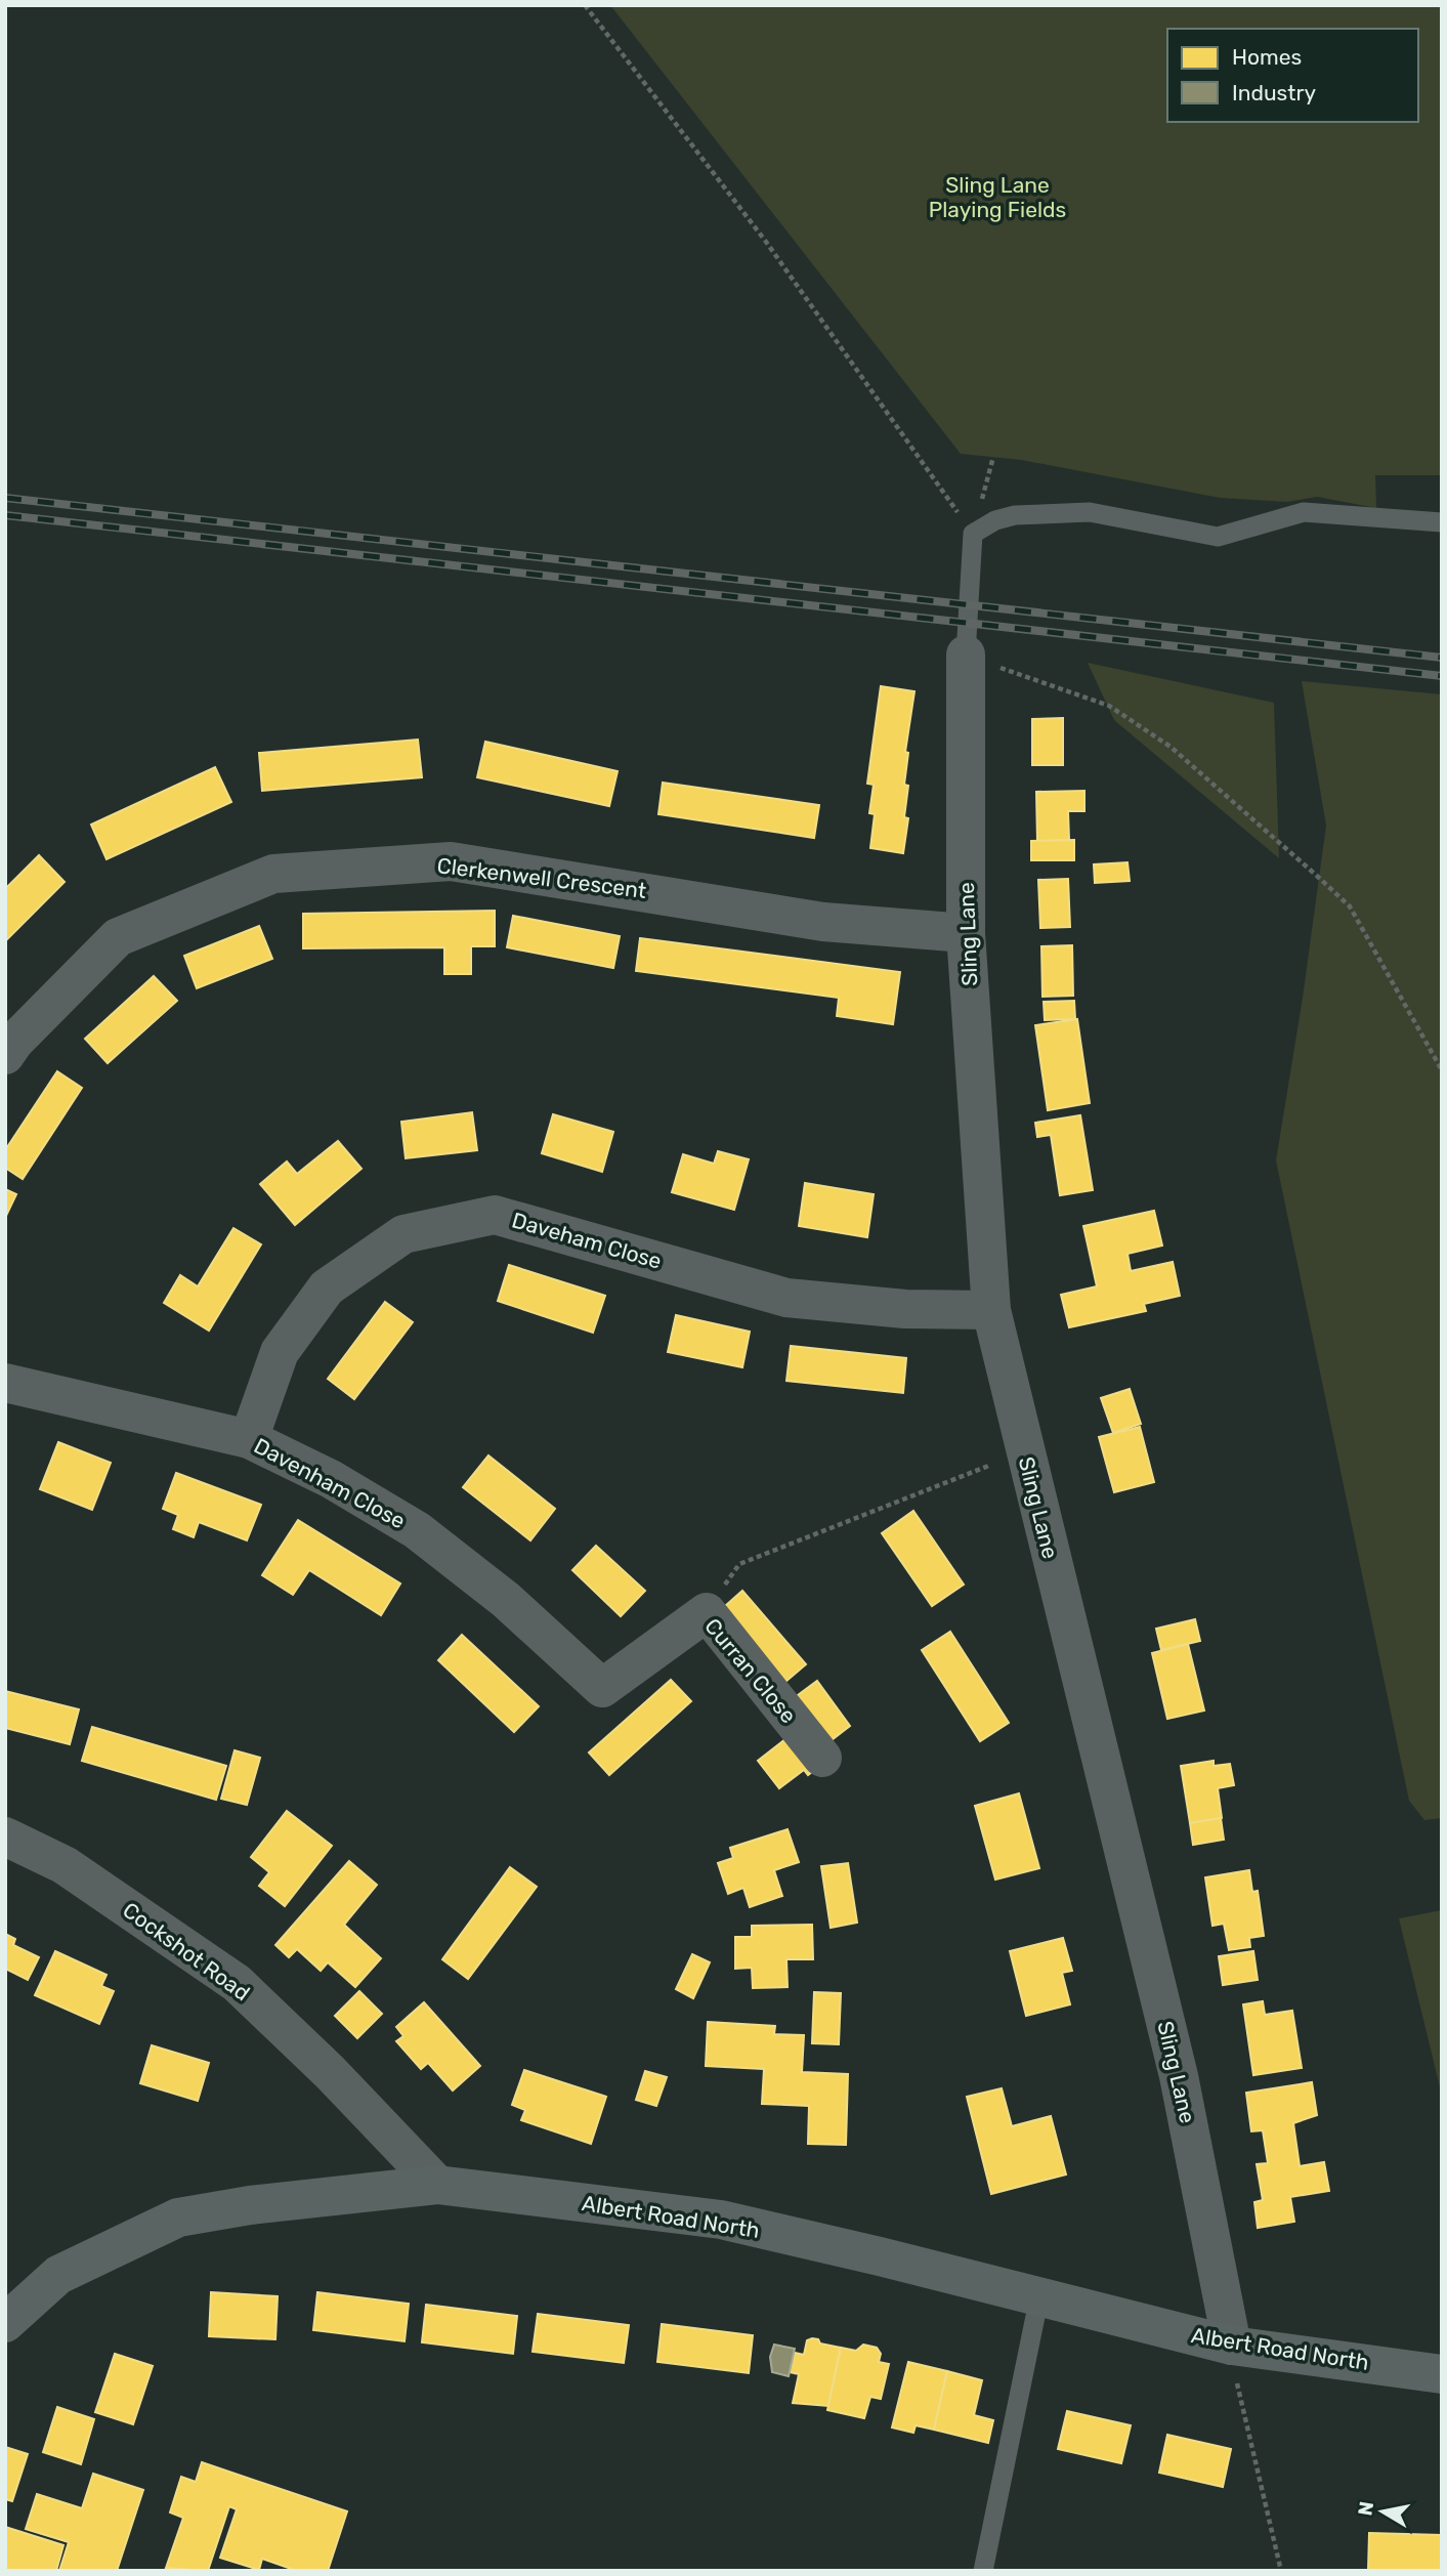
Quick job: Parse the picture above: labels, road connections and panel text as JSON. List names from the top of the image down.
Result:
{
  "streets": {
    "street": [
      "Clerkenwell Crescent",
      "Sling Lane",
      "Daveham Close",
      "Davenham Close",
      "Curran Close",
      "Cockshot Road",
      "Albert Road North"
    ]
  },
  "crossings": [
    ["Clerkenwell Crescent", "Sling Lane"],
    ["Sling Lane", "Daveham Close"],
    ["Sling Lane", "Albert Road North"],
    ["Daveham Close", "Davenham Close"],
    ["Davenham Close", "Curran Close"],
    ["Cockshot Road", "Albert Road North"]
  ],
  "parks": ["Sling Lane Playing Fields"],
  "legend": ["Homes", "Industry"],
  "north": "left"
}
